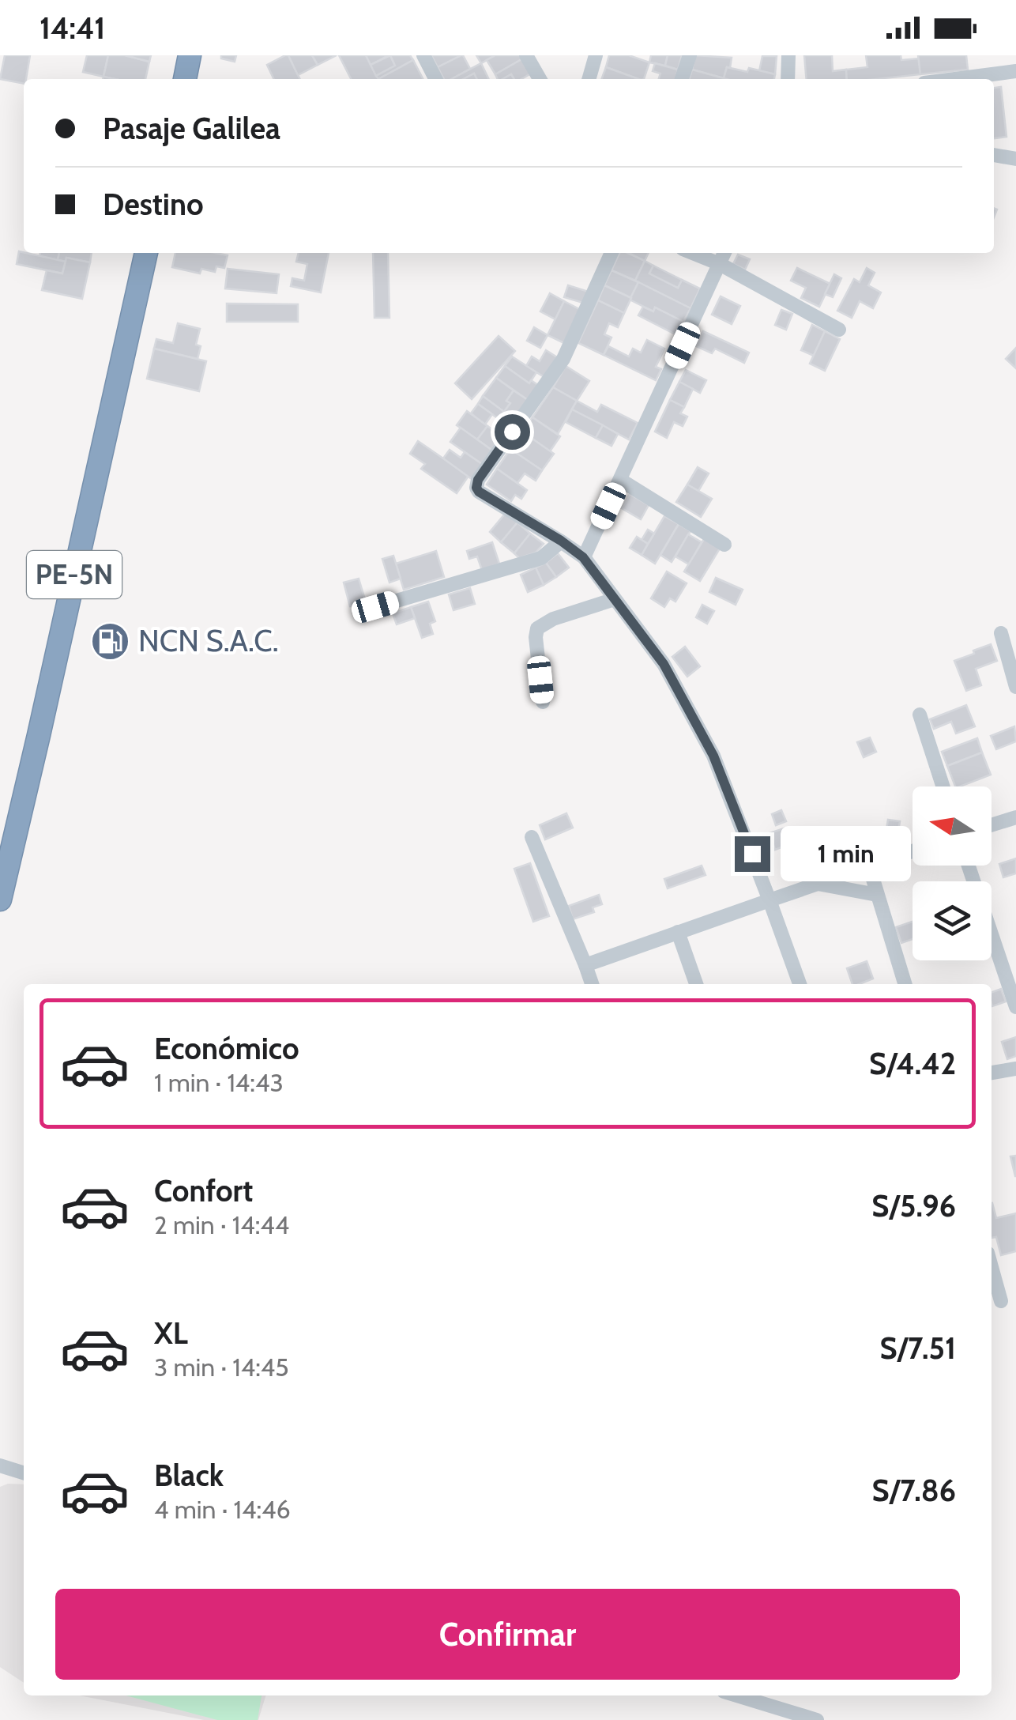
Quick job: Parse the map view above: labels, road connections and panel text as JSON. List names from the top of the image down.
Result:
{
  "streets": {
    "highway": ["PE-5N"]
  },
  "places": {
    "fuel station": ["NCN S.A.C."]
  },
  "north": "left",
  "page": {
    "status": "14:41",
    "banner": ["Pasaje Galilea", "Destino"],
    "bubble": "1 min",
    "list": [
      {
        "name": "Económico",
        "note": "1 min · 14:43",
        "value": "S/4.42"
      },
      {
        "name": "Confort",
        "note": "2 min · 14:44",
        "value": "S/5.96"
      },
      {
        "name": "XL",
        "note": "3 min · 14:45",
        "value": "S/7.51"
      },
      {
        "name": "Black",
        "note": "4 min · 14:46",
        "value": "S/7.86"
      }
    ],
    "buttons": "Confirmar"
  }
}
